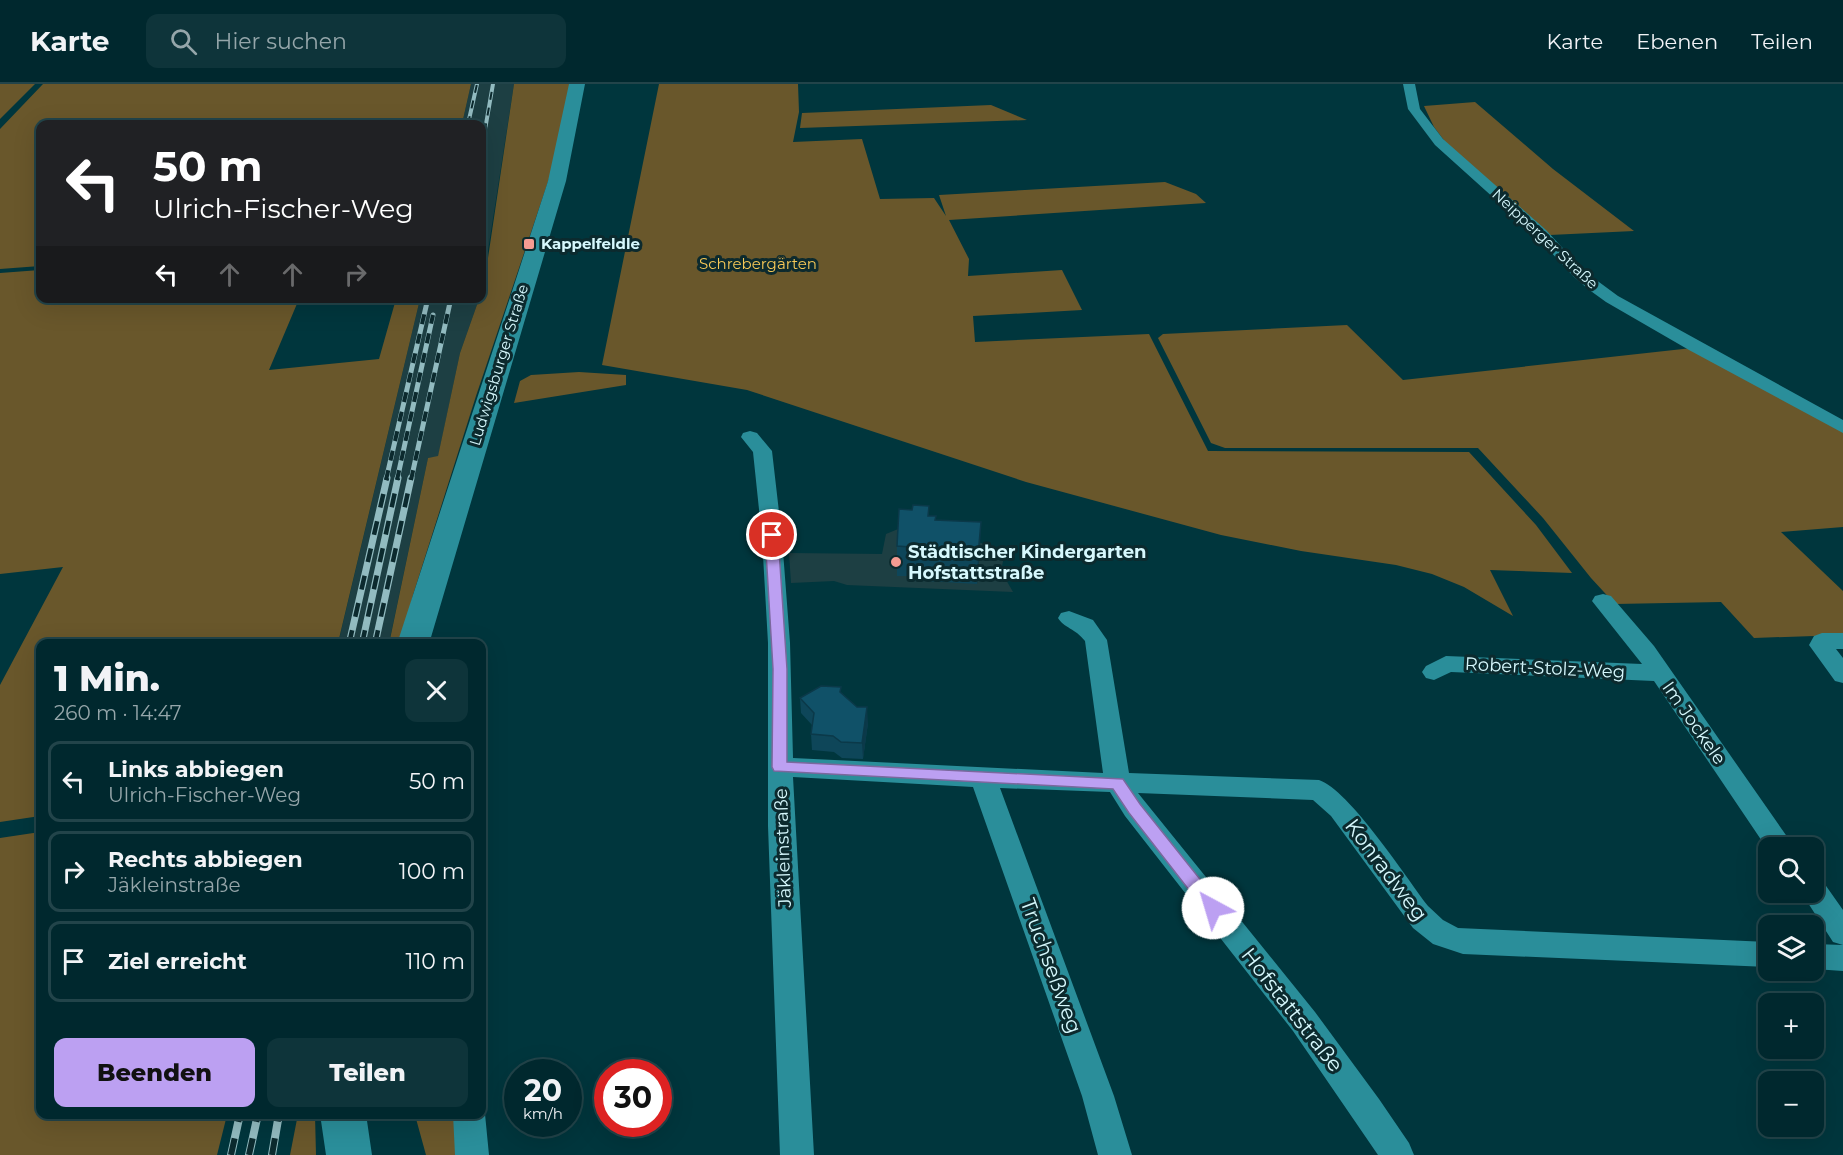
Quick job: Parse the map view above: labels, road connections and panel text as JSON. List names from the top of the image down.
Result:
{
  "streets": {
    "main road": ["Ludwigsburger Straße"],
    "street": [
      "Neipperger Straße",
      "Robert-Stolz-Weg",
      "Im Jockele",
      "Jäkleinstraße",
      "Konradweg",
      "Truchseßweg",
      "Hofstattstraße"
    ]
  },
  "crossings": [
    ["Robert-Stolz-Weg", "Im Jockele"],
    ["Jäkleinstraße", "Konradweg"],
    ["Konradweg", "Truchseßweg"],
    ["Konradweg", "Hofstattstraße"]
  ],
  "parks": ["Schrebergärten"],
  "places": {
    "transit": ["Kappelfeldle"],
    "other": ["Städtischer Kindergarten Hofstattstraße"]
  },
  "page": {
    "header": "Karte",
    "search": "Hier suchen",
    "nav": ["Karte", "Ebenen", "Teilen"],
    "turn": ["50 m", "Ulrich-Fischer-Weg"],
    "heading": ["1 Min.", "260 m · 14:47"],
    "list": [
      {
        "name": "Links abbiegen",
        "note": "Ulrich-Fischer-Weg",
        "value": "50 m"
      },
      {
        "name": "Rechts abbiegen",
        "note": "Jäkleinstraße",
        "value": "100 m"
      },
      {
        "name": "Ziel erreicht",
        "value": "110 m"
      }
    ],
    "map_buttons": ["+", "−"],
    "buttons": ["Beenden", "Teilen"],
    "speed": "20 km/h",
    "limit": "30"
  }
}
